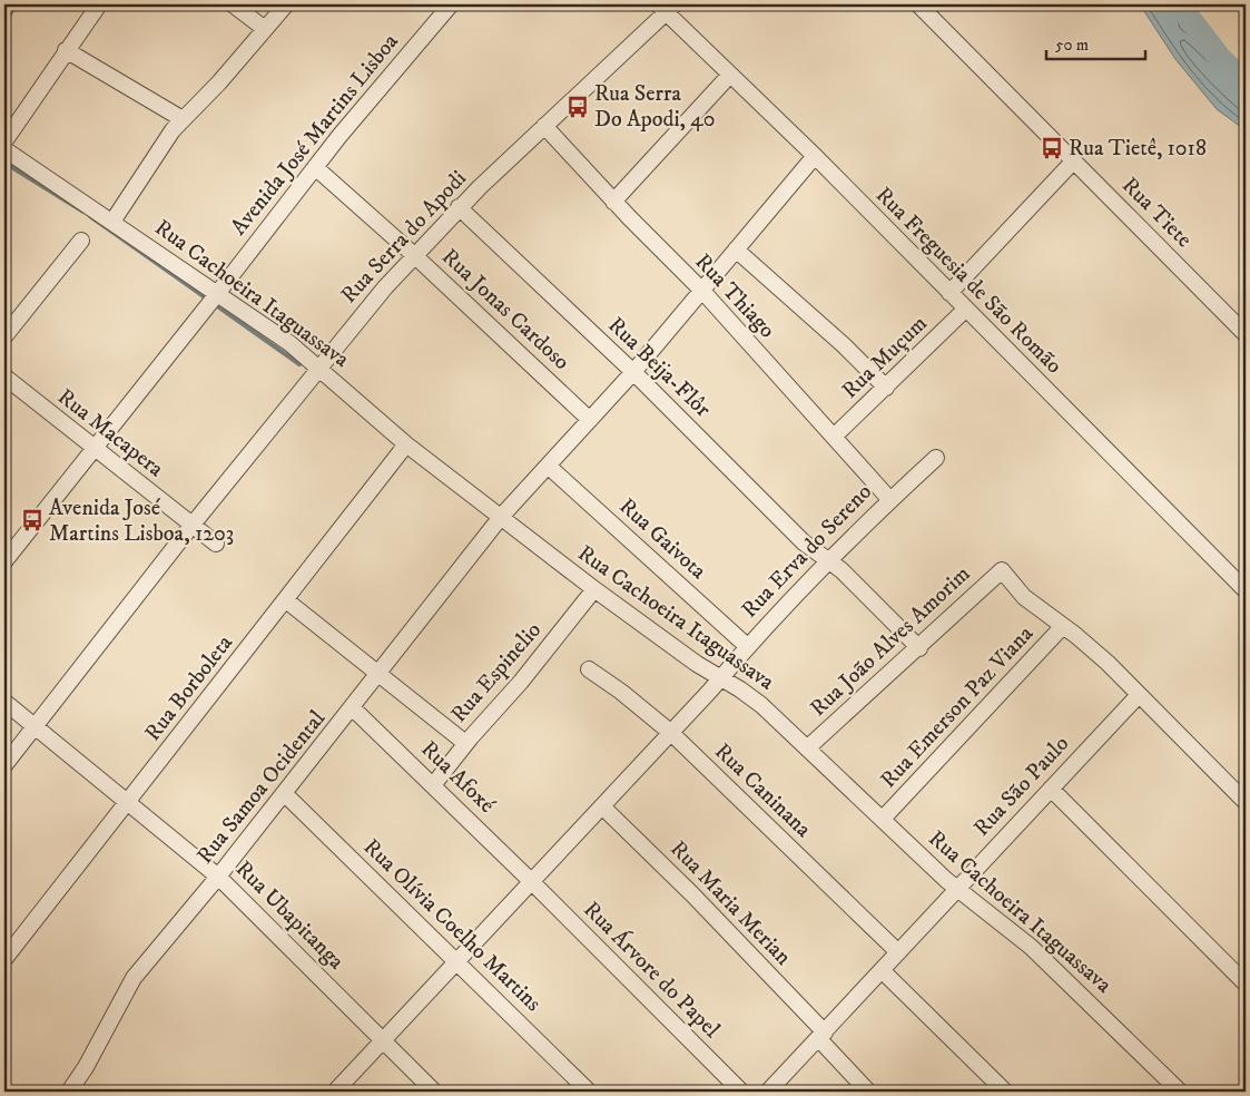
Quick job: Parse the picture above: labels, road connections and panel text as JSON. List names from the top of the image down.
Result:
{
  "streets": {
    "street": [
      "Avenida José Martins Lisboa",
      "Rua Tiete",
      "Rua Serra do Apodi",
      "Rua Freguesia de São Romão",
      "Rua Cachoeira Itaguassava",
      "Rua Thiago",
      "Rua Jonas Cardoso",
      "Rua Muçum",
      "Rua Beija-Flôr",
      "Rua Macapera",
      "Rua Gaivota",
      "Rua Erva do Sereno",
      "Rua João Alves Amorim",
      "Rua Espinelio",
      "Rua Borboleta",
      "Rua Emerson Paz Viana",
      "Rua Afoxé",
      "Rua São Paulo",
      "Rua Samoa Ocidental",
      "Rua Caninana",
      "Rua Maria Merian",
      "Rua Ubapitanga",
      "Rua Olívia Coelho Martins",
      "Rua Árvore do Papel"
    ]
  },
  "crossings": [
    ["Avenida José Martins Lisboa", "Rua Cachoeira Itaguassava"],
    ["Avenida José Martins Lisboa", "Rua Jonas Cardoso"],
    ["Avenida José Martins Lisboa", "Rua Macapera"],
    ["Rua Serra do Apodi", "Rua Freguesia de São Romão"],
    ["Rua Serra do Apodi", "Rua Cachoeira Itaguassava"],
    ["Rua Serra do Apodi", "Rua Thiago"],
    ["Rua Serra do Apodi", "Rua Jonas Cardoso"],
    ["Rua Serra do Apodi", "Rua Beija-Flôr"],
    ["Rua Serra do Apodi", "Rua Macapera"],
    ["Rua Serra do Apodi", "Rua Ubapitanga"],
    ["Rua Freguesia de São Romão", "Rua Muçum"],
    ["Rua Freguesia de São Romão", "Rua Samoa Ocidental"],
    ["Rua Cachoeira Itaguassava", "Rua Erva do Sereno"],
    ["Rua Cachoeira Itaguassava", "Rua João Alves Amorim"],
    ["Rua Cachoeira Itaguassava", "Rua Espinelio"],
    ["Rua Cachoeira Itaguassava", "Rua Borboleta"],
    ["Rua Cachoeira Itaguassava", "Rua Emerson Paz Viana"],
    ["Rua Cachoeira Itaguassava", "Rua São Paulo"],
    ["Rua Cachoeira Itaguassava", "Rua Samoa Ocidental"],
    ["Rua Thiago", "Rua Muçum"],
    ["Rua Thiago", "Rua Erva do Sereno"],
    ["Rua Thiago", "Rua Samoa Ocidental"],
    ["Rua Jonas Cardoso", "Rua Samoa Ocidental"],
    ["Rua Beija-Flôr", "Rua Erva do Sereno"],
    ["Rua Beija-Flôr", "Rua João Alves Amorim"],
    ["Rua Beija-Flôr", "Rua Samoa Ocidental"],
    ["Rua Gaivota", "Rua Erva do Sereno"],
    ["Rua Gaivota", "Rua Samoa Ocidental"],
    ["Rua Erva do Sereno", "Rua Afoxé"],
    ["Rua Erva do Sereno", "Rua Caninana"],
    ["Rua Erva do Sereno", "Rua Maria Merian"],
    ["Rua Erva do Sereno", "Rua Ubapitanga"],
    ["Rua Erva do Sereno", "Rua Olívia Coelho Martins"],
    ["Rua Erva do Sereno", "Rua Árvore do Papel"],
    ["Rua João Alves Amorim", "Rua Emerson Paz Viana"],
    ["Rua Espinelio", "Rua Afoxé"],
    ["Rua Borboleta", "Rua Afoxé"],
    ["Rua Borboleta", "Rua Ubapitanga"],
    ["Rua Afoxé", "Rua Samoa Ocidental"],
    ["Rua Afoxé", "Rua Árvore do Papel"],
    ["Rua São Paulo", "Rua Caninana"],
    ["Rua São Paulo", "Rua Maria Merian"],
    ["Rua Samoa Ocidental", "Rua Ubapitanga"],
    ["Rua Samoa Ocidental", "Rua Olívia Coelho Martins"]
  ],
  "places": {
    "bus stop": ["Rua Serra Do Apodi, 40", "Rua Tietê, 1018", "Avenida José Martins Lisboa, 1203"]
  },
  "scale_bar": "50 m"
}
